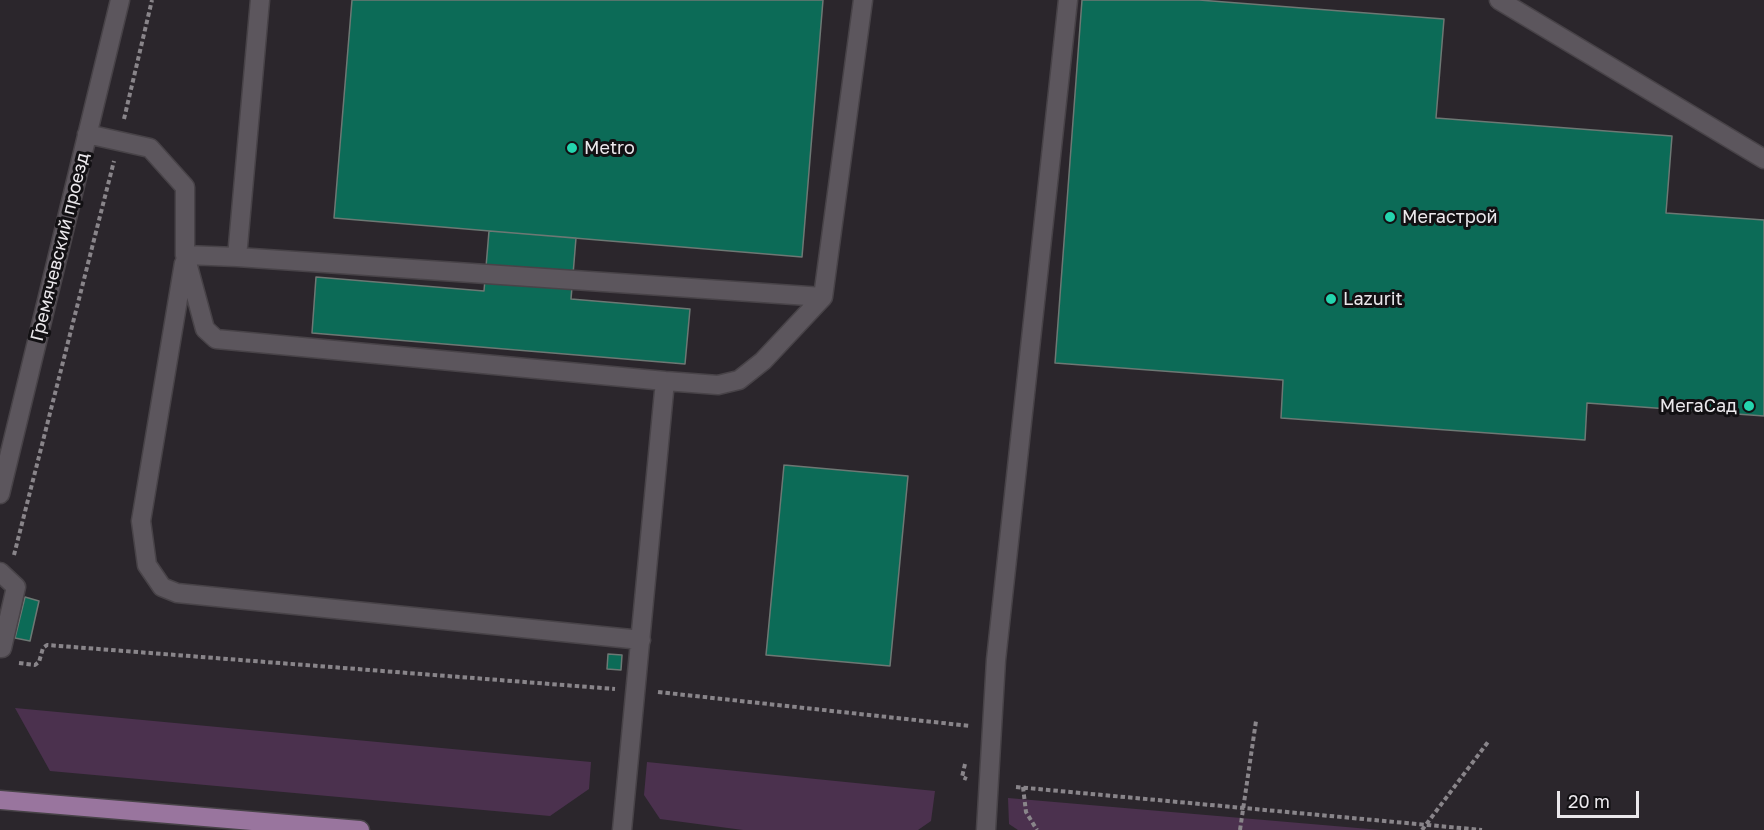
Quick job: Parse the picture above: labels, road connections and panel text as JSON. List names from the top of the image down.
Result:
{
  "streets": {
    "street": ["Гремячевский проезд"]
  },
  "places": [
    "Metro",
    "Мегастрой",
    "Lazurit",
    "МегаСад"
  ],
  "scale_bar": "20 m"
}
